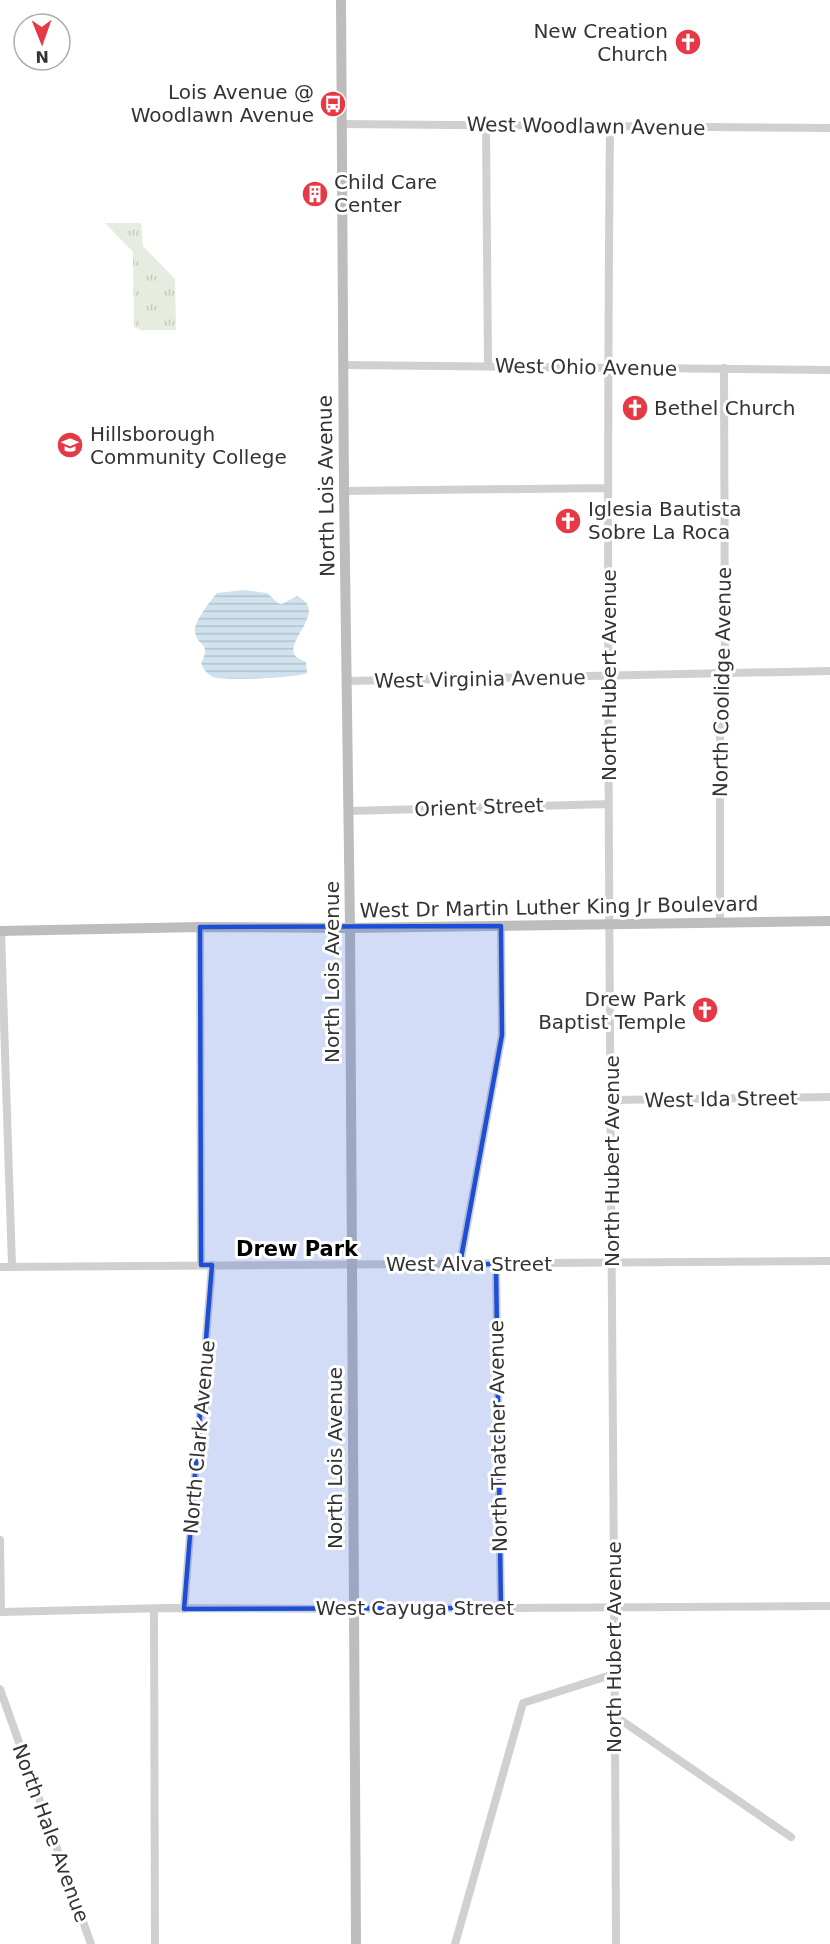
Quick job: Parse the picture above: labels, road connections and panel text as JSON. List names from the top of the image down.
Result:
{
  "streets": {
    "street": [
      "West Woodlawn Avenue",
      "West Ohio Avenue",
      "North Lois Avenue",
      "North Hubert Avenue",
      "West Virginia Avenue",
      "North Coolidge Avenue",
      "Orient Street",
      "West Dr Martin Luther King Jr Boulevard",
      "West Ida Street",
      "West Alva Street",
      "North Thatcher Avenue",
      "North Clark Avenue",
      "West Cayuga Street",
      "North Hale Avenue"
    ]
  },
  "crossings": [
    ["West Woodlawn Avenue", "North Lois Avenue"],
    ["West Woodlawn Avenue", "North Hubert Avenue"],
    ["West Ohio Avenue", "North Lois Avenue"],
    ["West Ohio Avenue", "North Hubert Avenue"],
    ["West Ohio Avenue", "North Coolidge Avenue"],
    ["North Lois Avenue", "West Virginia Avenue"],
    ["North Lois Avenue", "Orient Street"],
    ["North Lois Avenue", "West Dr Martin Luther King Jr Boulevard"],
    ["North Lois Avenue", "West Alva Street"],
    ["North Lois Avenue", "West Cayuga Street"],
    ["North Hubert Avenue", "West Virginia Avenue"],
    ["North Hubert Avenue", "Orient Street"],
    ["North Hubert Avenue", "West Dr Martin Luther King Jr Boulevard"],
    ["North Hubert Avenue", "West Ida Street"],
    ["North Hubert Avenue", "West Alva Street"],
    ["North Hubert Avenue", "West Cayuga Street"],
    ["West Virginia Avenue", "North Coolidge Avenue"],
    ["North Coolidge Avenue", "West Dr Martin Luther King Jr Boulevard"],
    ["West Alva Street", "North Thatcher Avenue"],
    ["West Alva Street", "North Clark Avenue"],
    ["North Thatcher Avenue", "West Cayuga Street"],
    ["North Clark Avenue", "West Cayuga Street"]
  ],
  "districts": ["Drew Park"],
  "places": {
    "church": [
      "New Creation Church",
      "Bethel Church",
      "Iglesia Bautista Sobre La Roca",
      "Drew Park Baptist Temple"
    ],
    "bus stop": ["Lois Avenue @ Woodlawn Avenue"],
    "building": ["Child Care Center"],
    "school or university": ["Hillsborough Community College"]
  },
  "north": "bottom"
}
